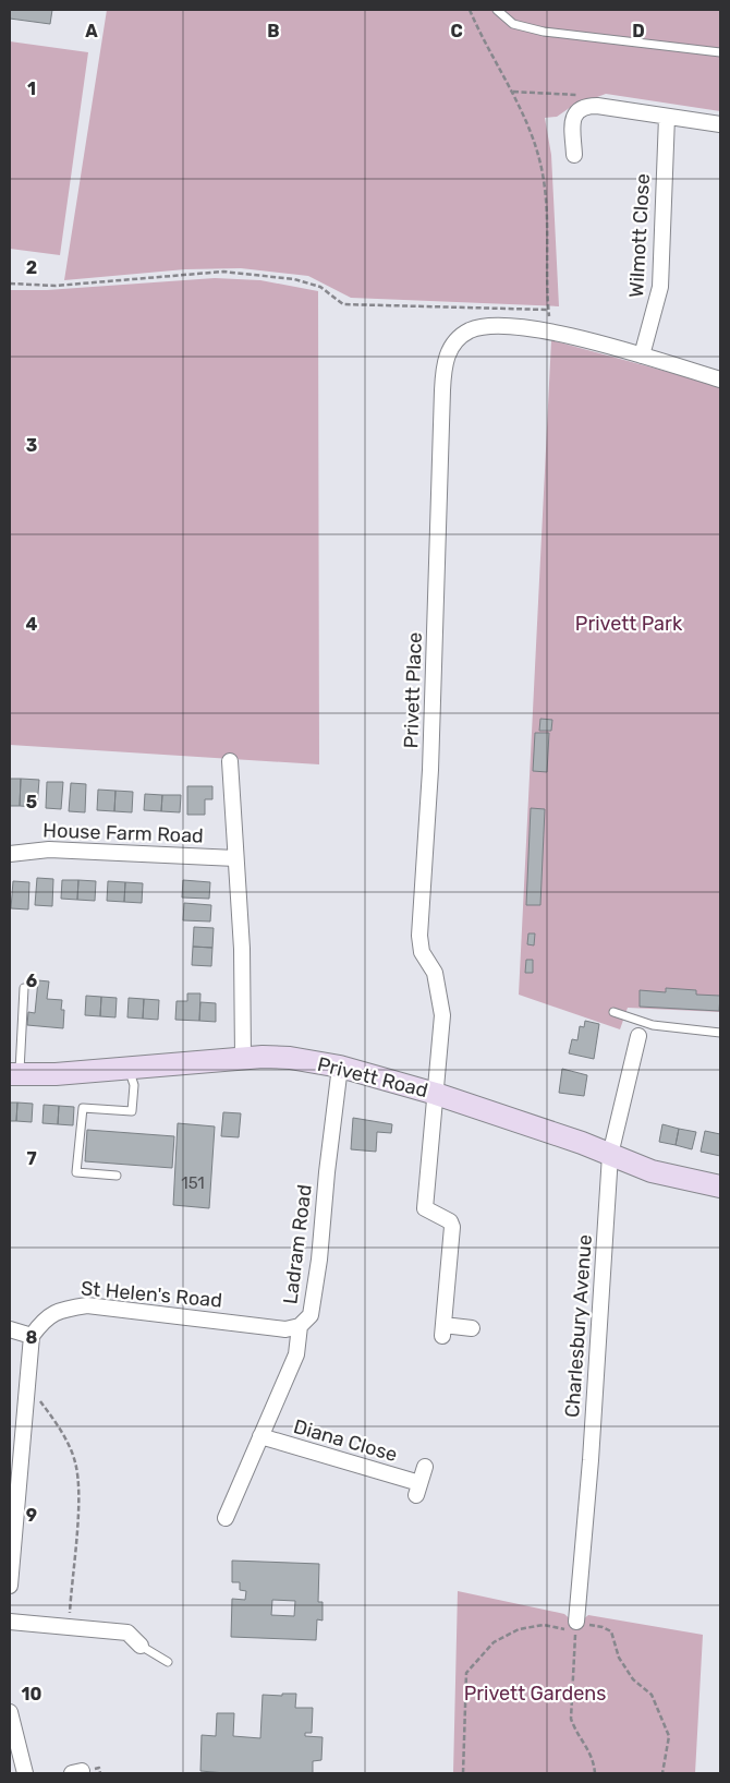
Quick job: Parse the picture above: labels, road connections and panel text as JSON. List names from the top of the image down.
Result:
{
  "streets": {
    "main road": ["Privett Road"],
    "street": [
      "Wilmott Close",
      "Privett Place",
      "House Farm Road",
      "Ladram Road",
      "St Helen's Road",
      "Charlesbury Avenue",
      "Diana Close"
    ]
  },
  "crossings": [
    ["Privett Place", "Privett Road"],
    ["Privett Road", "Ladram Road"],
    ["Privett Road", "Charlesbury Avenue"],
    ["Ladram Road", "St Helen's Road"],
    ["Ladram Road", "Diana Close"]
  ],
  "parks": ["Privett Park", "Privett Gardens"],
  "house_numbers": ["151"],
  "grid": {
    "columns": [
      "A",
      "B",
      "C",
      "D"
    ],
    "rows": [
      "1",
      "2",
      "3",
      "4",
      "5",
      "6",
      "7",
      "8",
      "9",
      "10"
    ]
  }
}
